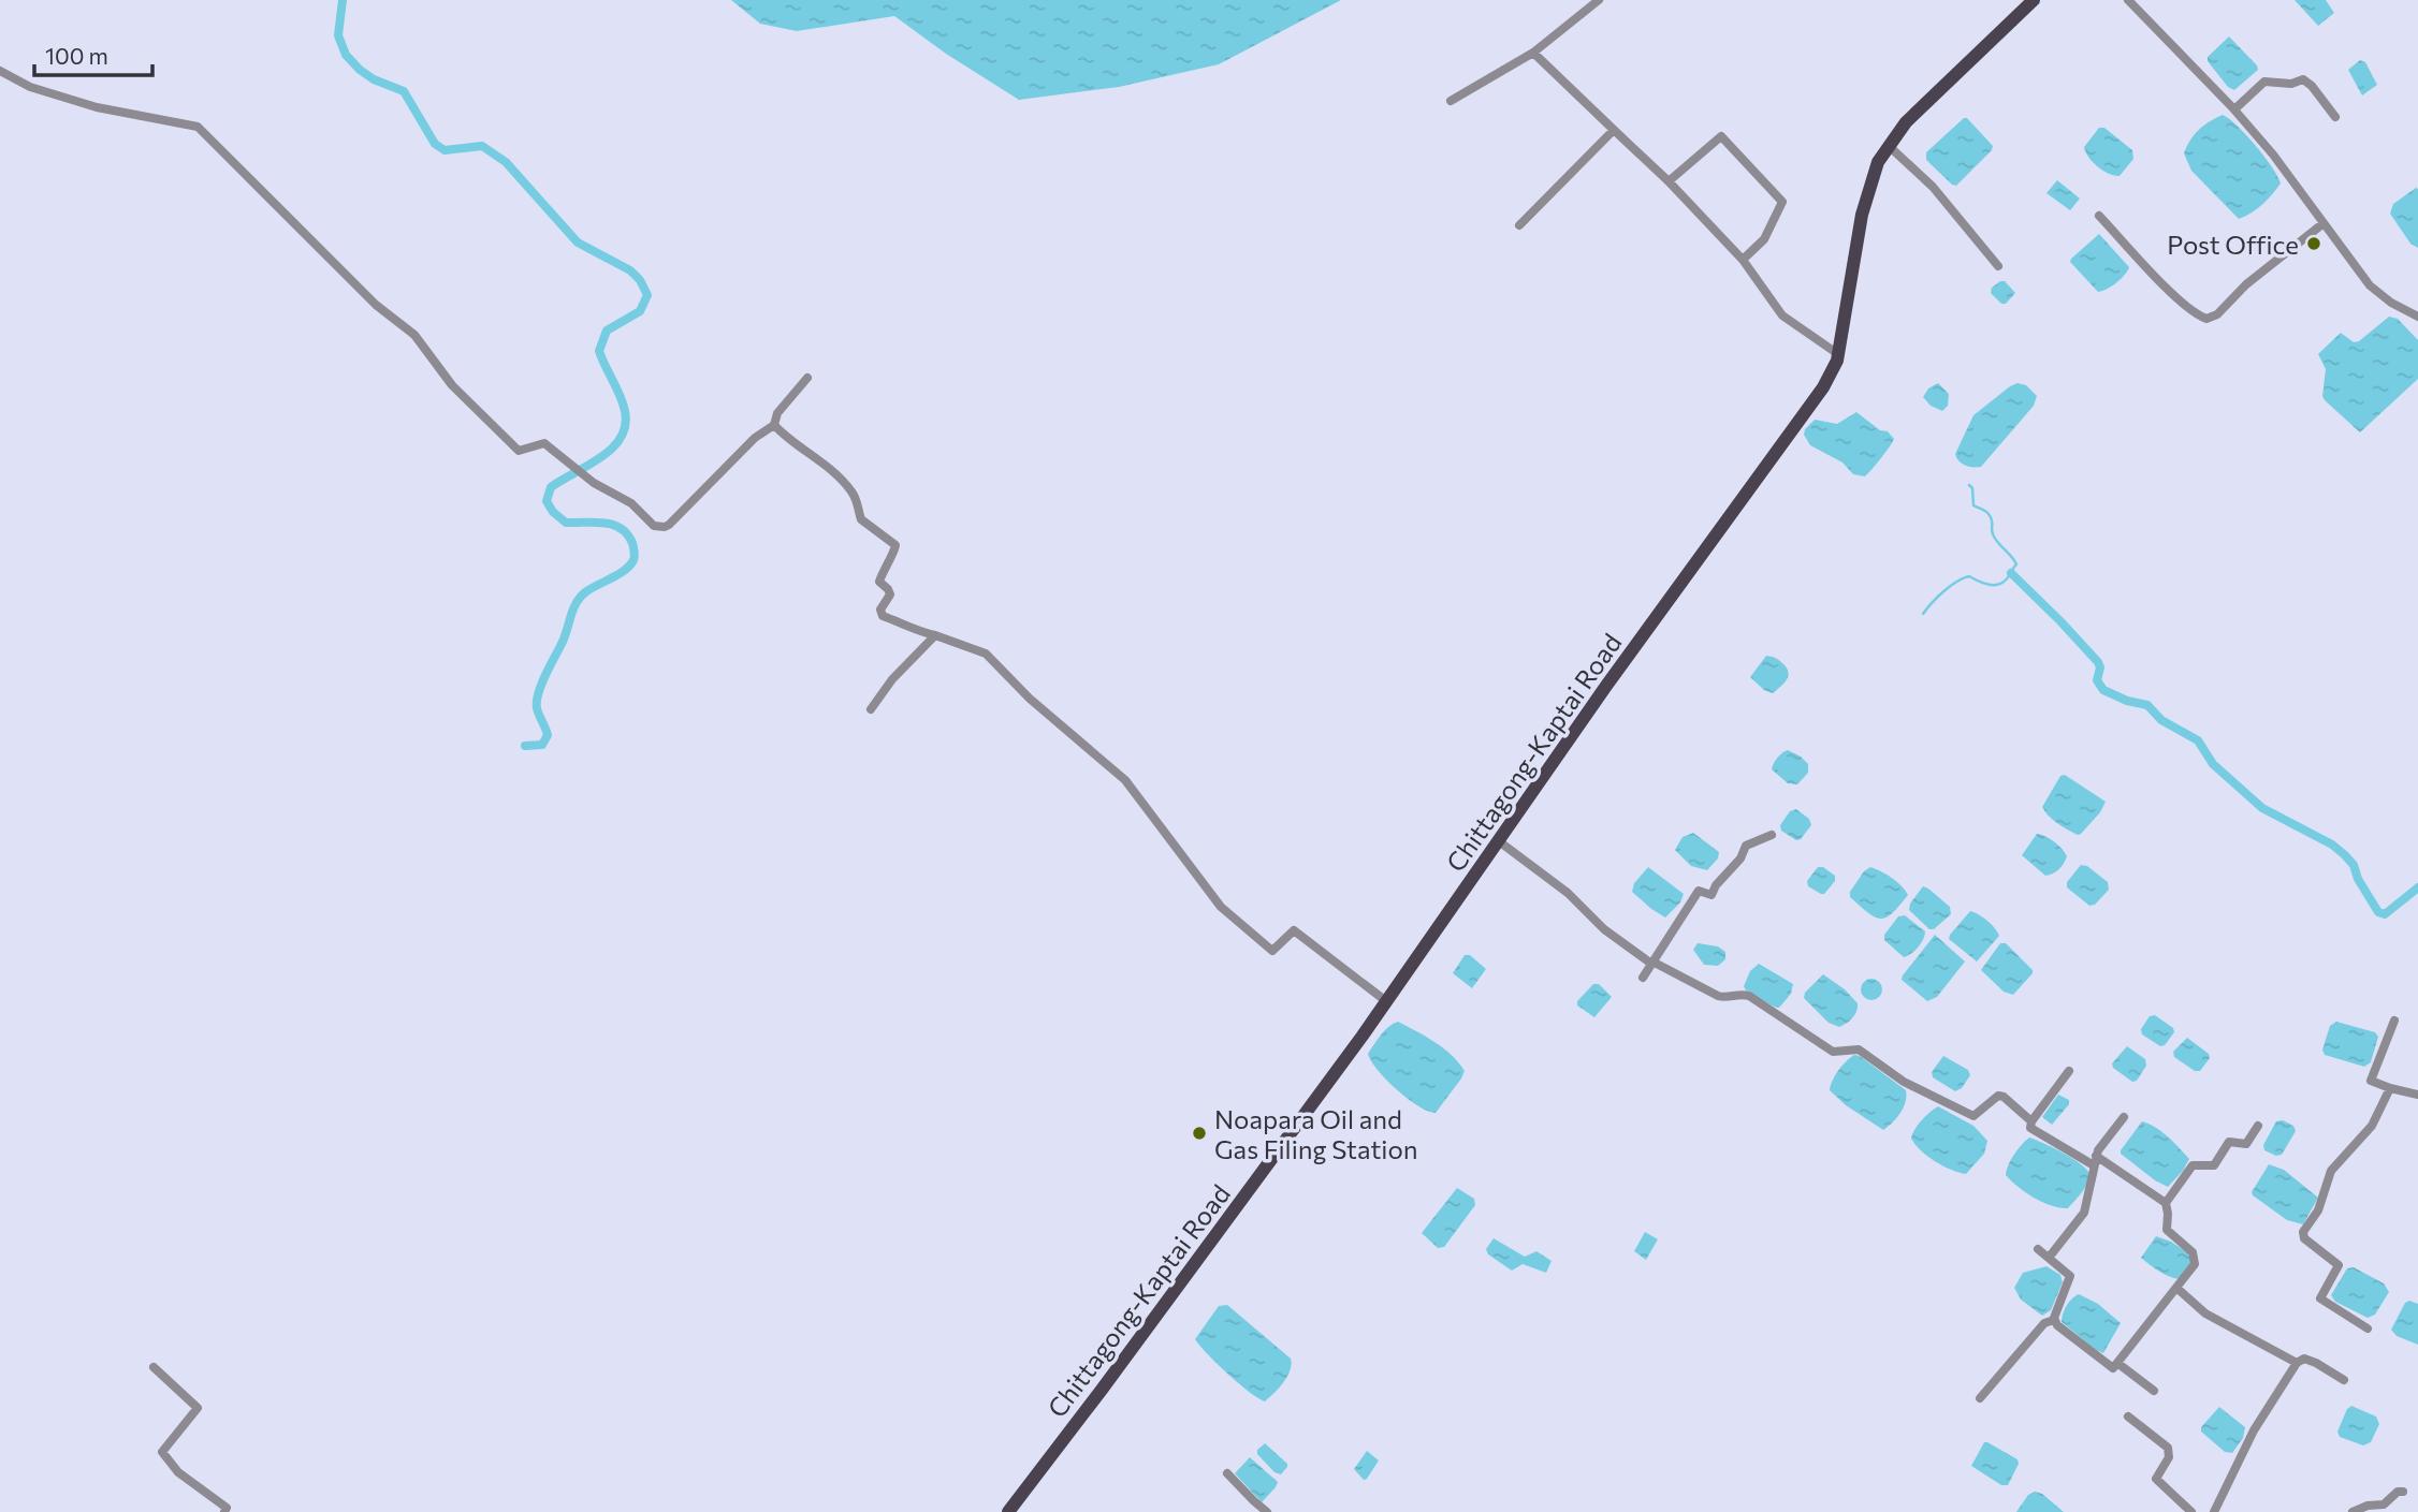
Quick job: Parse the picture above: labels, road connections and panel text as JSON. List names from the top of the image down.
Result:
{
  "streets": {
    "main road": ["Chittagong-Kaptai Road"]
  },
  "places": ["Post Office", "Noapara Oil and Gas Filing Station"],
  "scale_bar": "100 m"
}
